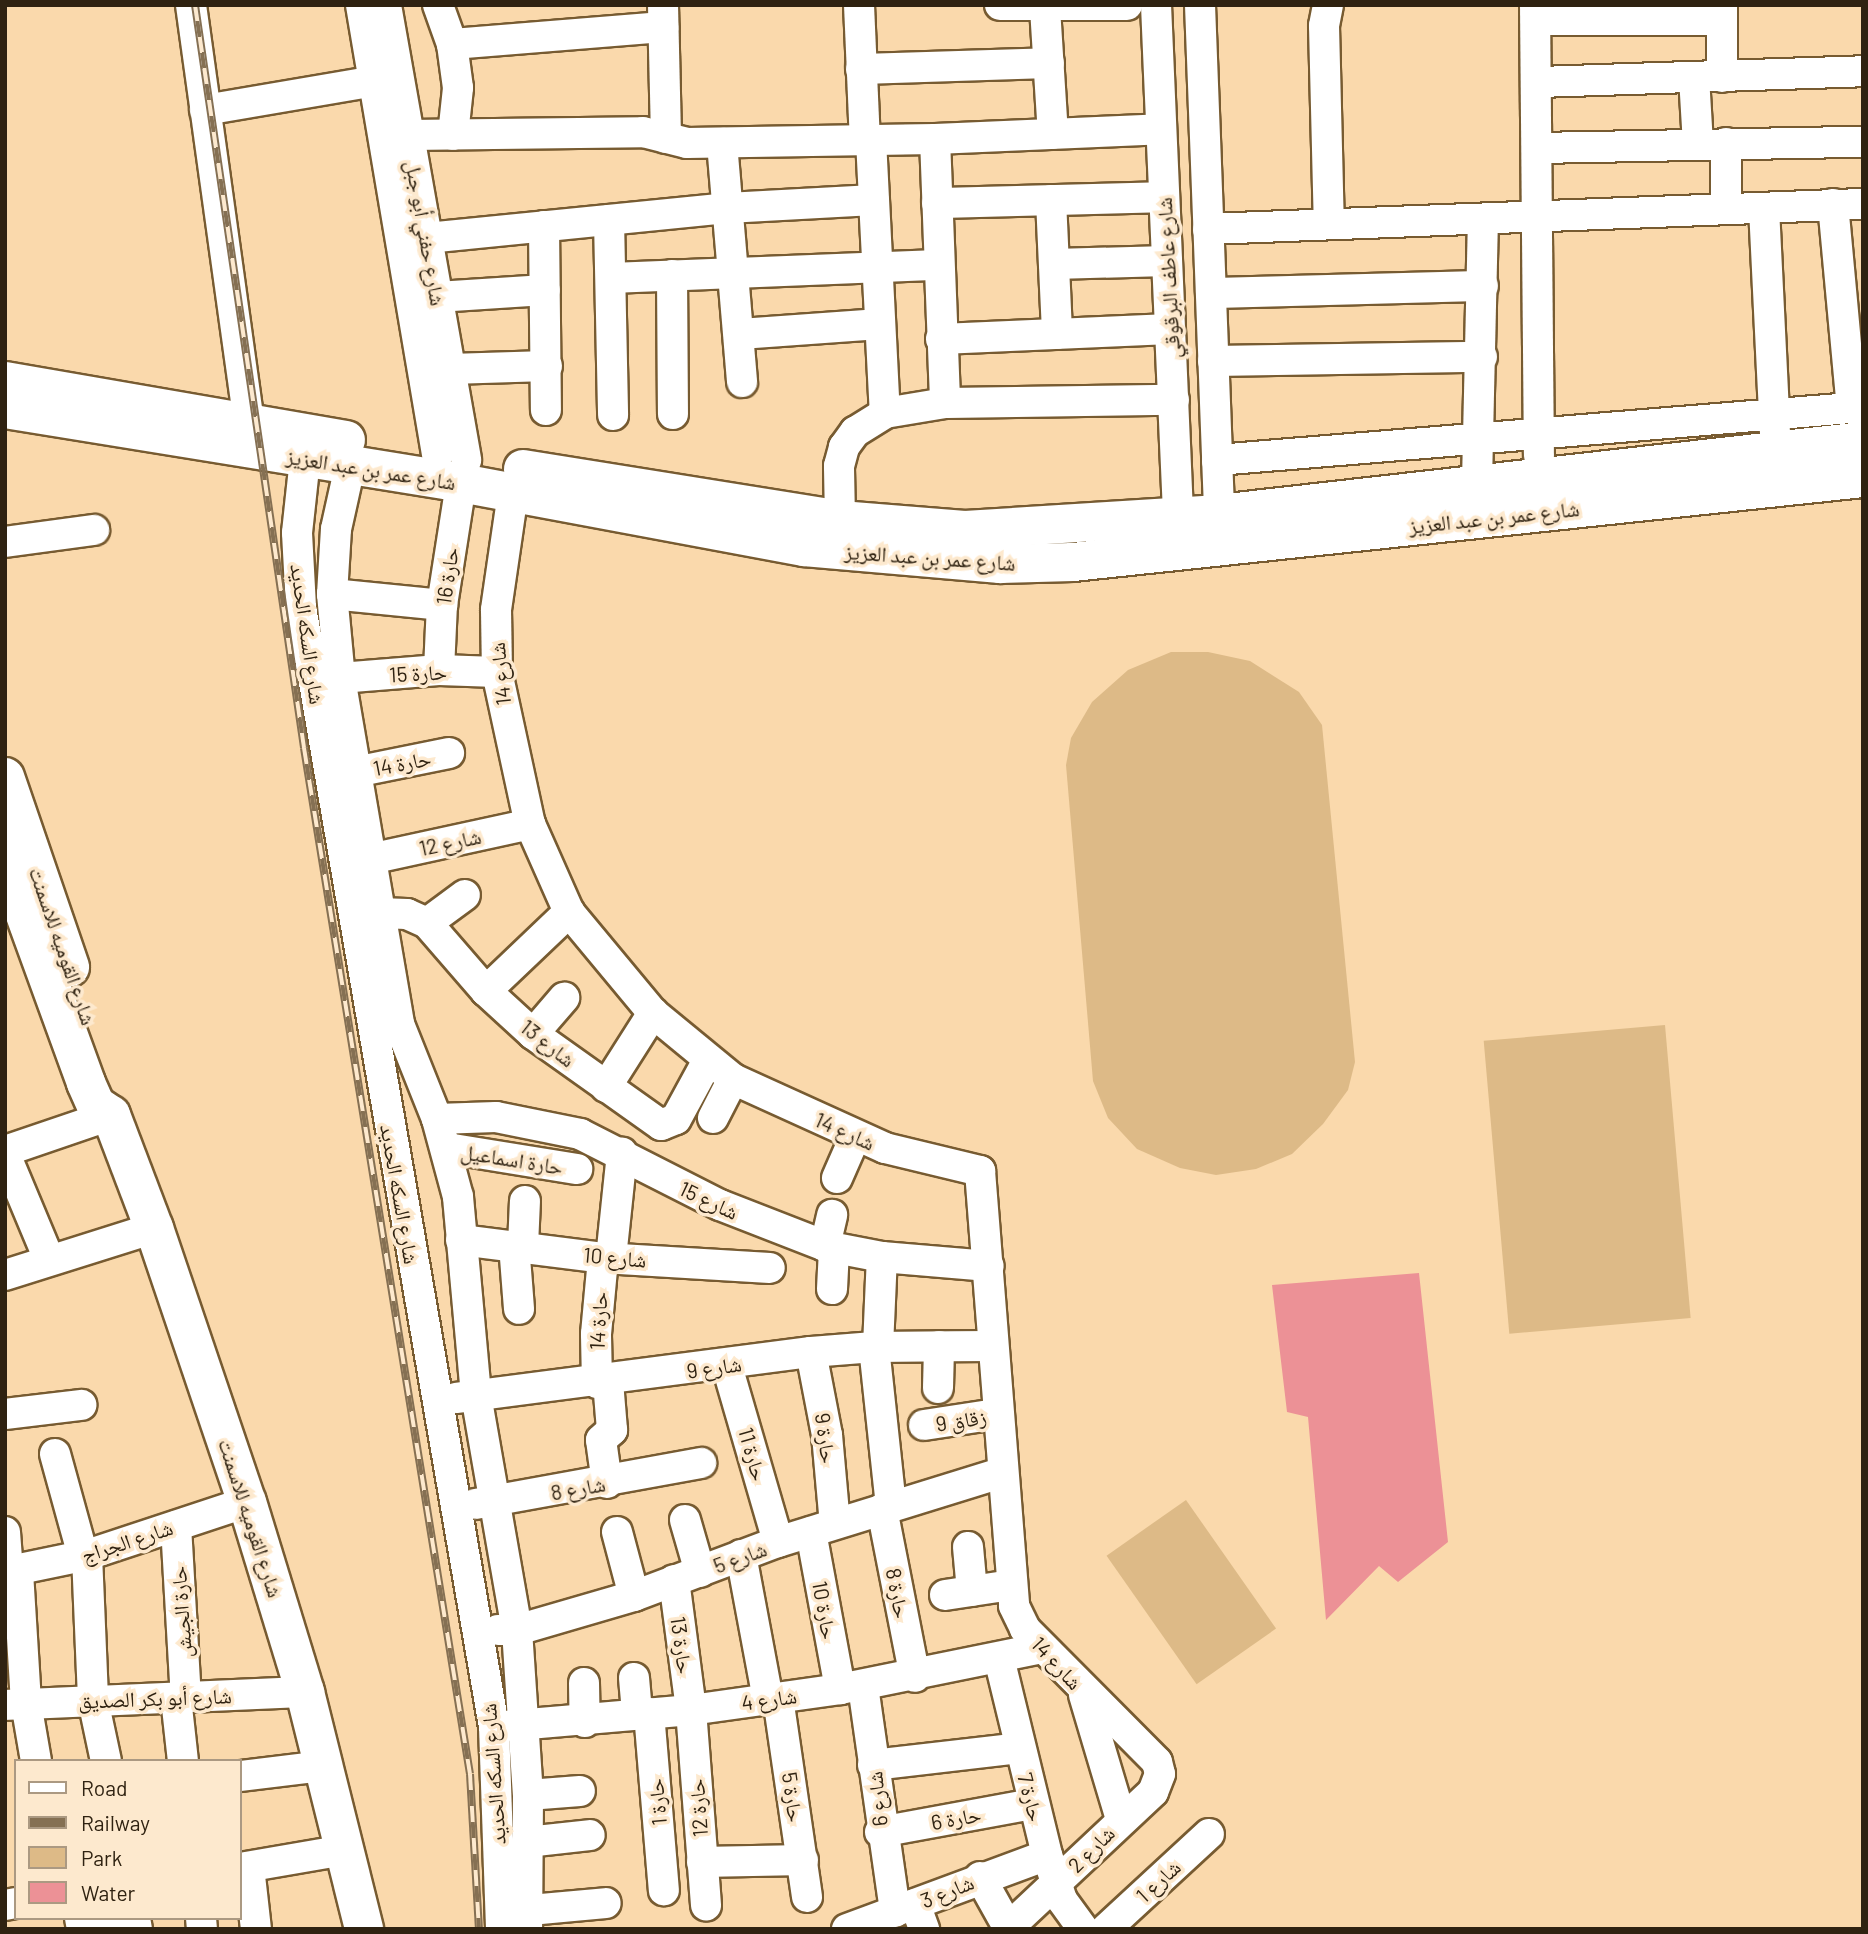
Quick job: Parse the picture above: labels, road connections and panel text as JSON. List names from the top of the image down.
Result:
{
  "streets": {
    "main road": ["شارع عمر بن عبد العزيز", "شارع القوميه للاسمنت"],
    "street": [
      "شارع حفني أبو جبل",
      "شارع عاطف البرقوقي",
      "حارة 16",
      "شارع السكه الحديد",
      "حارة 15",
      "شارع 14",
      "حارة 14",
      "شارع 12",
      "شارع 13",
      "حارة اسماعيل",
      "شارع 15",
      "شارع 10",
      "شارع 9",
      "زقاق 9",
      "حارة 9",
      "حارة 11",
      "شارع 8",
      "شارع الجراج",
      "شارع 5",
      "حارة 8",
      "حارة 10",
      "حارة الجيش",
      "حارة 13",
      "شارع أبو بكر الصديق",
      "شارع 4",
      "حارة 5",
      "حارة 7",
      "شارع 6",
      "حارة 1",
      "حارة 12",
      "حارة 6",
      "شارع 2",
      "شارع 1",
      "شارع 3"
    ]
  },
  "crossings": [
    ["شارع حفني أبو جبل", "شارع عمر بن عبد العزيز"],
    ["شارع حفني أبو جبل", "حارة 16"],
    ["شارع عاطف البرقوقي", "شارع عمر بن عبد العزيز"],
    ["شارع عمر بن عبد العزيز", "حارة 16"],
    ["شارع عمر بن عبد العزيز", "شارع السكه الحديد"],
    ["شارع عمر بن عبد العزيز", "شارع 14"],
    ["حارة 16", "حارة 15"],
    ["شارع السكه الحديد", "حارة 15"],
    ["شارع السكه الحديد", "حارة 14"],
    ["شارع السكه الحديد", "شارع 12"],
    ["شارع السكه الحديد", "حارة اسماعيل"],
    ["شارع السكه الحديد", "شارع 15"],
    ["شارع السكه الحديد", "شارع 10"],
    ["شارع السكه الحديد", "شارع 9"],
    ["شارع السكه الحديد", "شارع 8"],
    ["شارع السكه الحديد", "شارع 5"],
    ["شارع السكه الحديد", "شارع 4"],
    ["حارة 15", "شارع 14"],
    ["شارع 14", "شارع 12"],
    ["شارع 14", "شارع 13"],
    ["شارع 14", "شارع 15"],
    ["شارع 14", "شارع 9"],
    ["شارع 14", "زقاق 9"],
    ["شارع 14", "شارع 5"],
    ["شارع 14", "شارع 4"],
    ["شارع 14", "شارع 2"],
    ["حارة 14", "شارع 15"],
    ["حارة 14", "شارع 10"],
    ["حارة 14", "شارع 9"],
    ["حارة 14", "شارع 8"],
    ["شارع القوميه للاسمنت", "شارع الجراج"],
    ["شارع القوميه للاسمنت", "شارع أبو بكر الصديق"],
    ["شارع 9", "حارة 9"],
    ["شارع 9", "حارة 11"],
    ["حارة 9", "شارع 5"],
    ["حارة 9", "حارة 10"],
    ["حارة 11", "شارع 5"],
    ["شارع الجراج", "حارة الجيش"],
    ["شارع 5", "حارة 8"],
    ["شارع 5", "حارة 10"],
    ["شارع 5", "حارة 13"],
    ["حارة 8", "شارع 4"],
    ["حارة 10", "شارع 4"],
    ["حارة 10", "شارع 6"],
    ["حارة الجيش", "شارع أبو بكر الصديق"],
    ["حارة 13", "شارع 4"],
    ["حارة 13", "حارة 12"],
    ["شارع 4", "حارة 5"],
    ["شارع 4", "حارة 7"],
    ["شارع 4", "شارع 6"],
    ["شارع 4", "حارة 1"],
    ["شارع 4", "حارة 12"],
    ["حارة 7", "حارة 6"],
    ["حارة 7", "شارع 2"],
    ["حارة 7", "شارع 3"],
    ["شارع 6", "حارة 6"],
    ["شارع 6", "شارع 3"]
  ],
  "legend": [
    "Road",
    "Railway",
    "Park",
    "Water"
  ]
}
